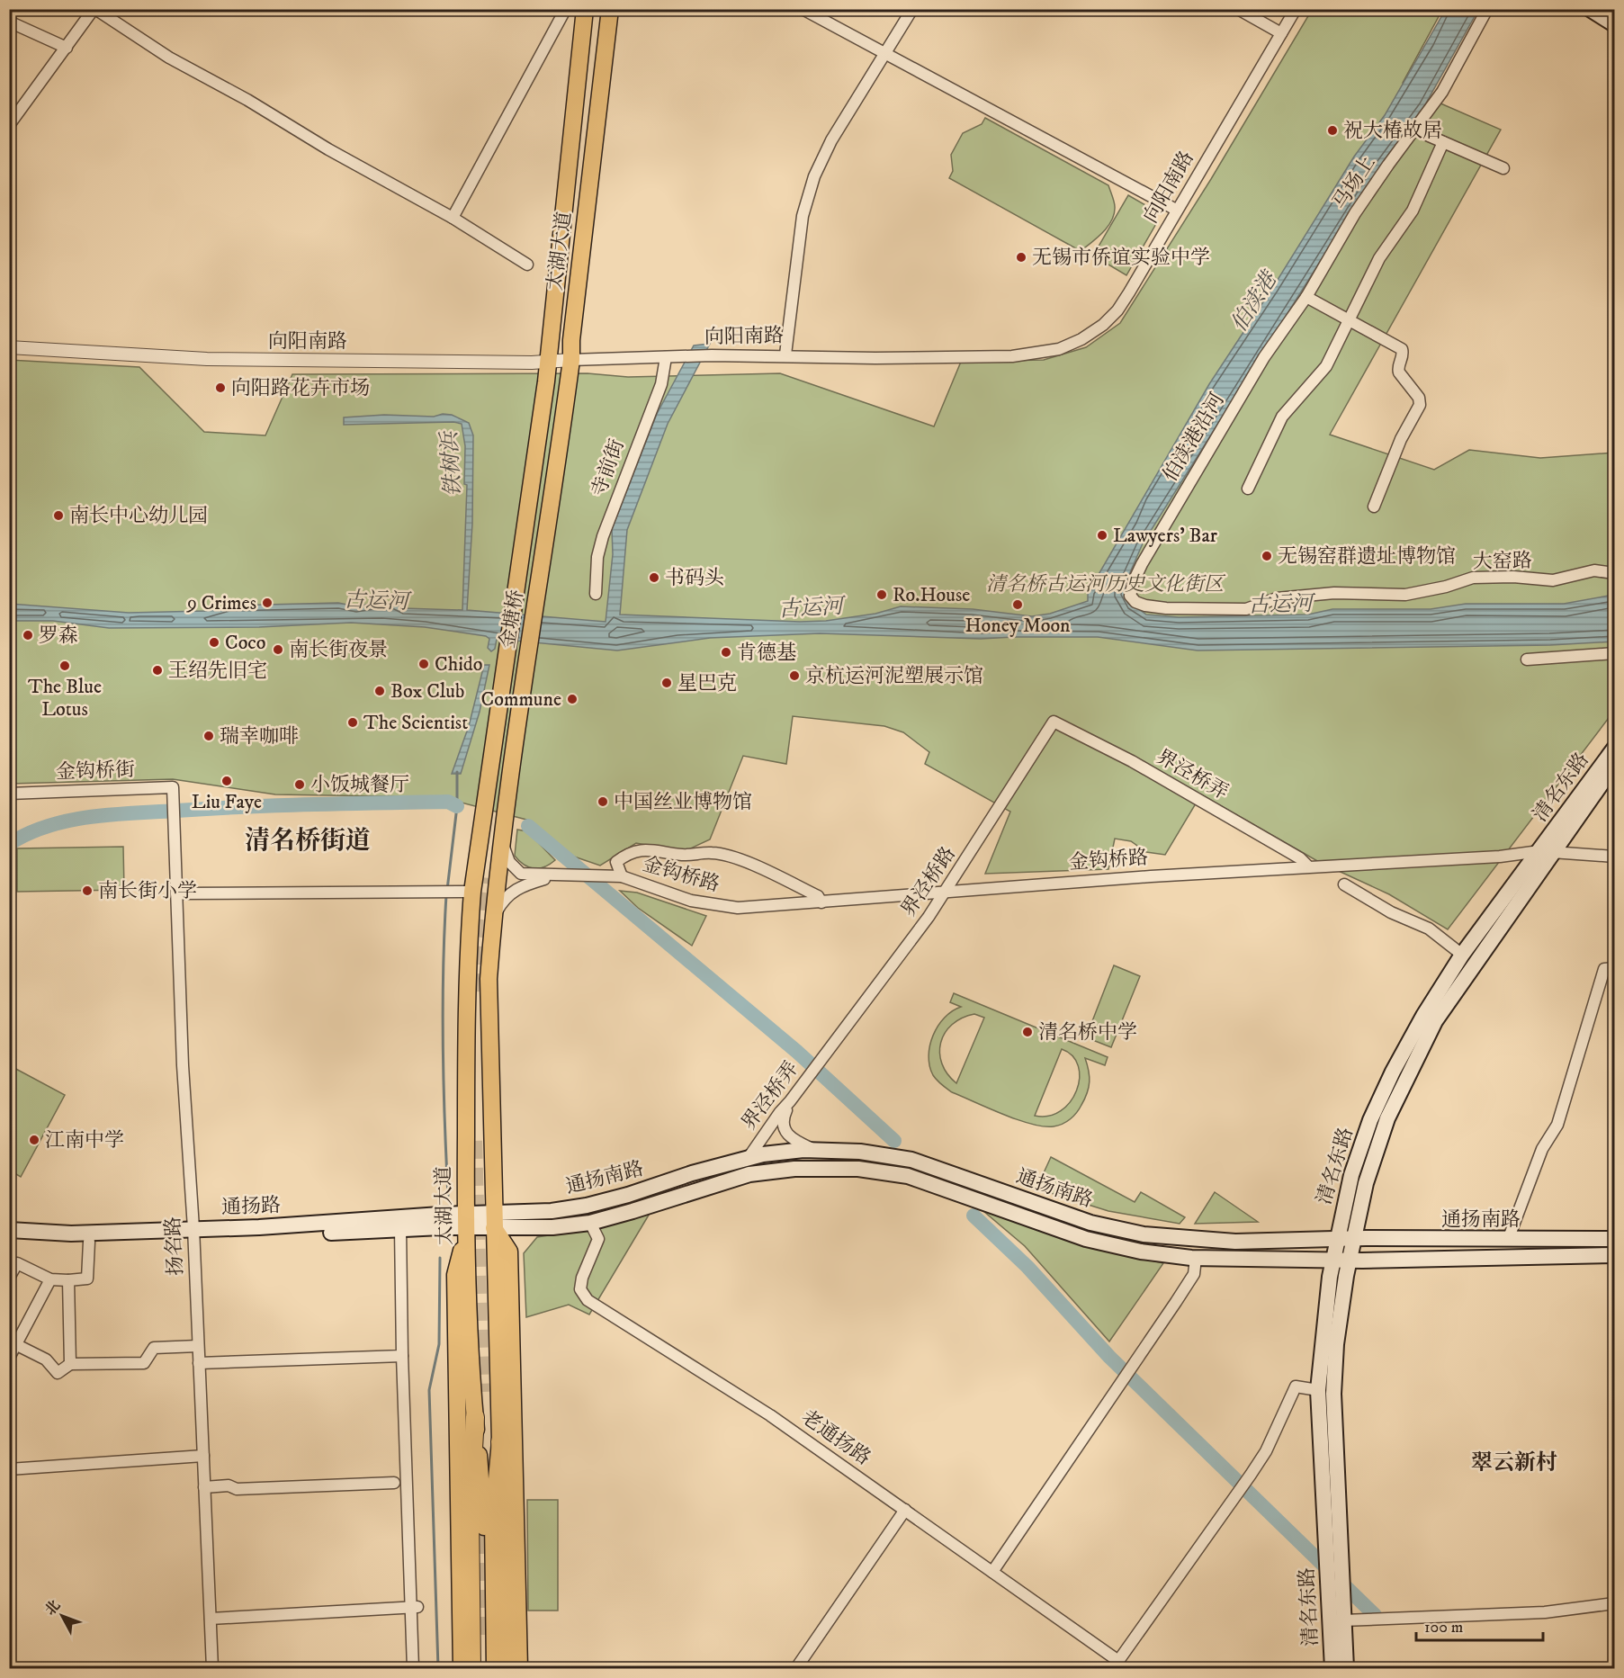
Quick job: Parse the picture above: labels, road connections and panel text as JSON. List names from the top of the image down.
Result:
{
  "streets": {
    "main road": [
      "太湖大道",
      "金塘桥",
      "清名东路",
      "通扬南路",
      "通扬路"
    ],
    "street": [
      "马场上",
      "向阳南路",
      "伯渎港沿河",
      "寺前街",
      "大窑路",
      "金钩桥街",
      "界泾桥弄",
      "金钩桥路",
      "界泾桥路",
      "扬名路",
      "老通扬路"
    ]
  },
  "crossings": [
    ["马场上", "伯渎港沿河"],
    ["向阳南路", "太湖大道"],
    ["向阳南路", "寺前街"],
    ["太湖大道", "金塘桥"],
    ["太湖大道", "通扬路"],
    ["伯渎港沿河", "大窑路"],
    ["金塘桥", "金钩桥路"],
    ["金钩桥街", "扬名路"],
    ["界泾桥弄", "金钩桥路"],
    ["界泾桥弄", "界泾桥路"],
    ["界泾桥弄", "通扬南路"],
    ["清名东路", "金钩桥路"],
    ["清名东路", "通扬南路"],
    ["金钩桥路", "界泾桥路"],
    ["通扬南路", "通扬路"],
    ["通扬南路", "老通扬路"],
    ["通扬路", "扬名路"]
  ],
  "districts": ["清名桥街道", "翠云新村"],
  "water": ["伯渎港", "铁树浜", "古运河"],
  "parks": ["清名桥古运河历史文化街区"],
  "places": [
    "祝大椿故居",
    "无锡市侨谊实验中学",
    "向阳路花卉市场",
    "南长中心幼儿园",
    "Lawyers' Bar",
    "无锡窑群遗址博物馆",
    "书码头",
    "Ro.House",
    "9 Crimes",
    "Honey Moon",
    "罗森",
    "Coco",
    "南长街夜景",
    "肯德基",
    "Chido",
    "The Blue Lotus",
    "王绍先旧宅",
    "京杭运河泥塑展示馆",
    "星巴克",
    "Box Club",
    "Commune",
    "The Scientist",
    "瑞幸咖啡",
    "Liu Faye",
    "小饭城餐厅",
    "中国丝业博物馆",
    "南长街小学",
    "清名桥中学",
    "江南中学"
  ],
  "scale_bar": "100 m",
  "north": "top left"
}
